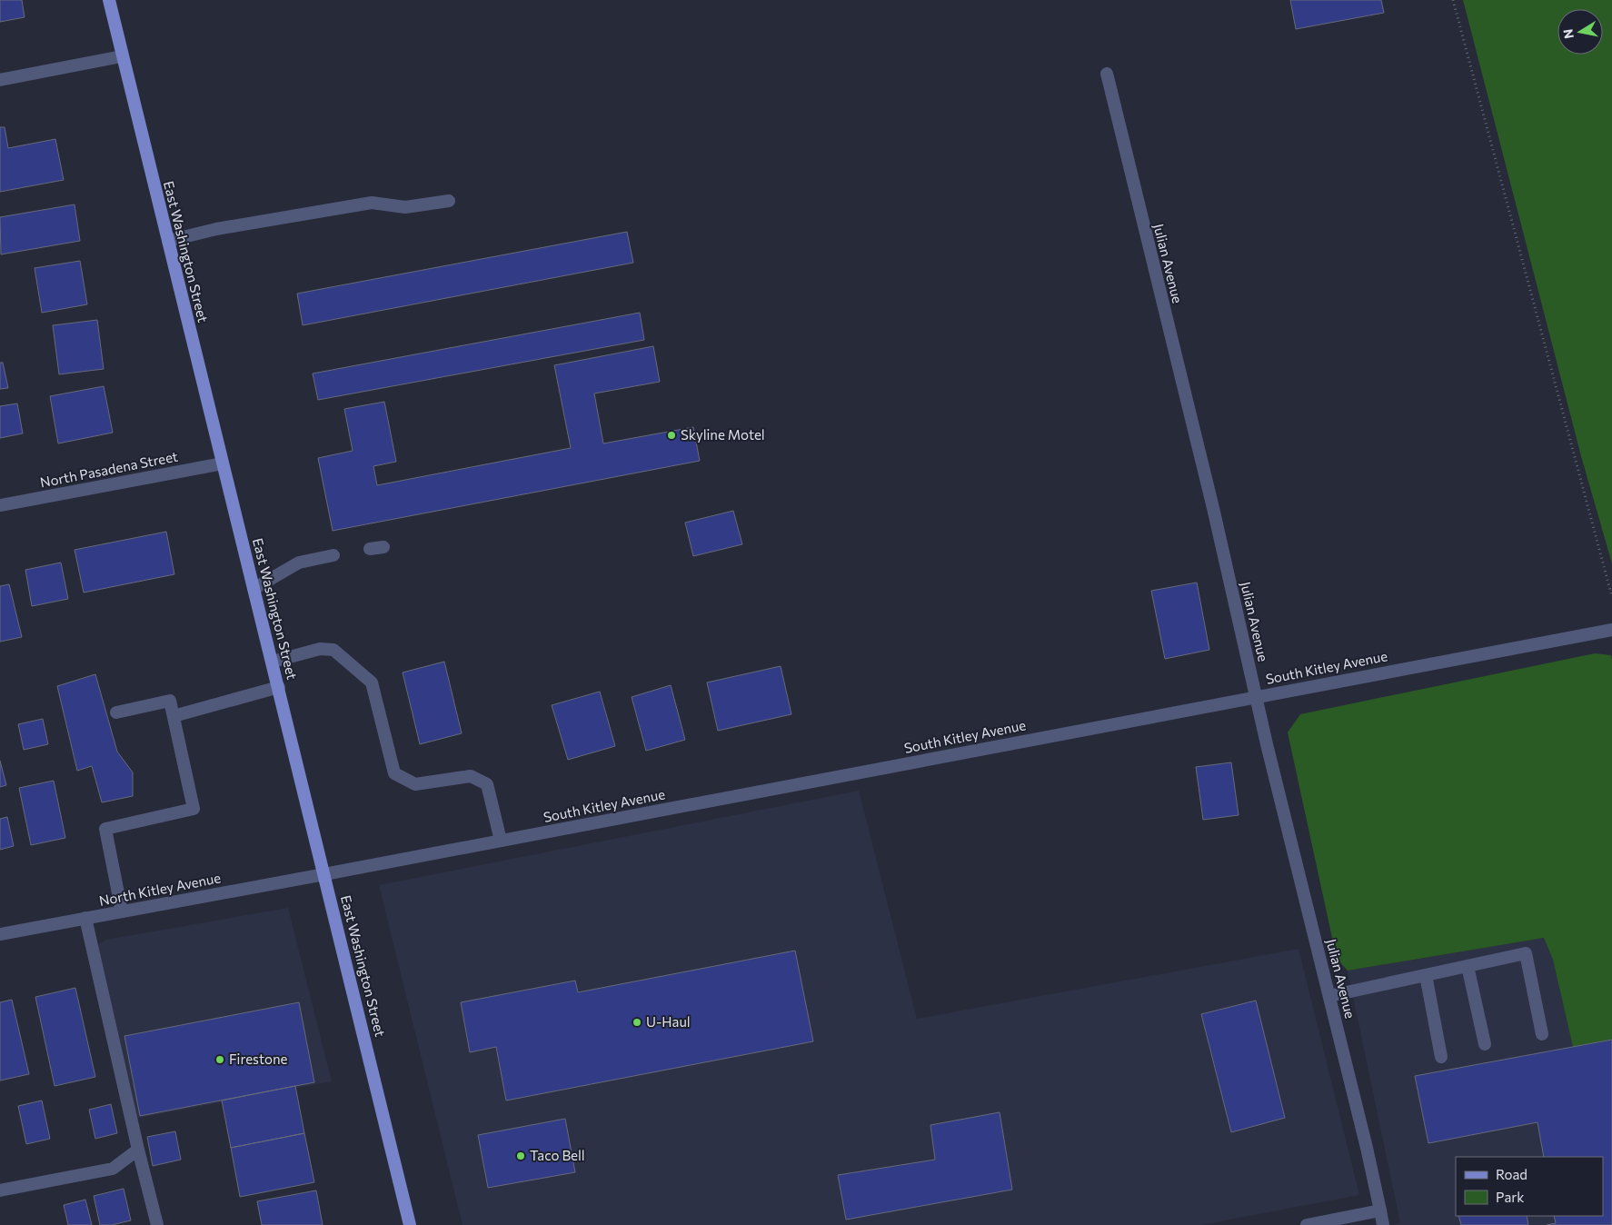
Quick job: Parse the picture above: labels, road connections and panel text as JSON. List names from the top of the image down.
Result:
{
  "streets": {
    "main road": ["East Washington Street"],
    "street": [
      "Julian Avenue",
      "North Pasadena Street",
      "South Kitley Avenue",
      "North Kitley Avenue"
    ]
  },
  "crossings": [
    ["East Washington Street", "North Pasadena Street"],
    ["East Washington Street", "South Kitley Avenue"],
    ["East Washington Street", "North Kitley Avenue"],
    ["Julian Avenue", "South Kitley Avenue"],
    ["South Kitley Avenue", "North Kitley Avenue"]
  ],
  "places": [
    "Skyline Motel",
    "U-Haul",
    "Firestone",
    "Taco Bell"
  ],
  "legend": ["Road", "Park"],
  "north": "left"
}
